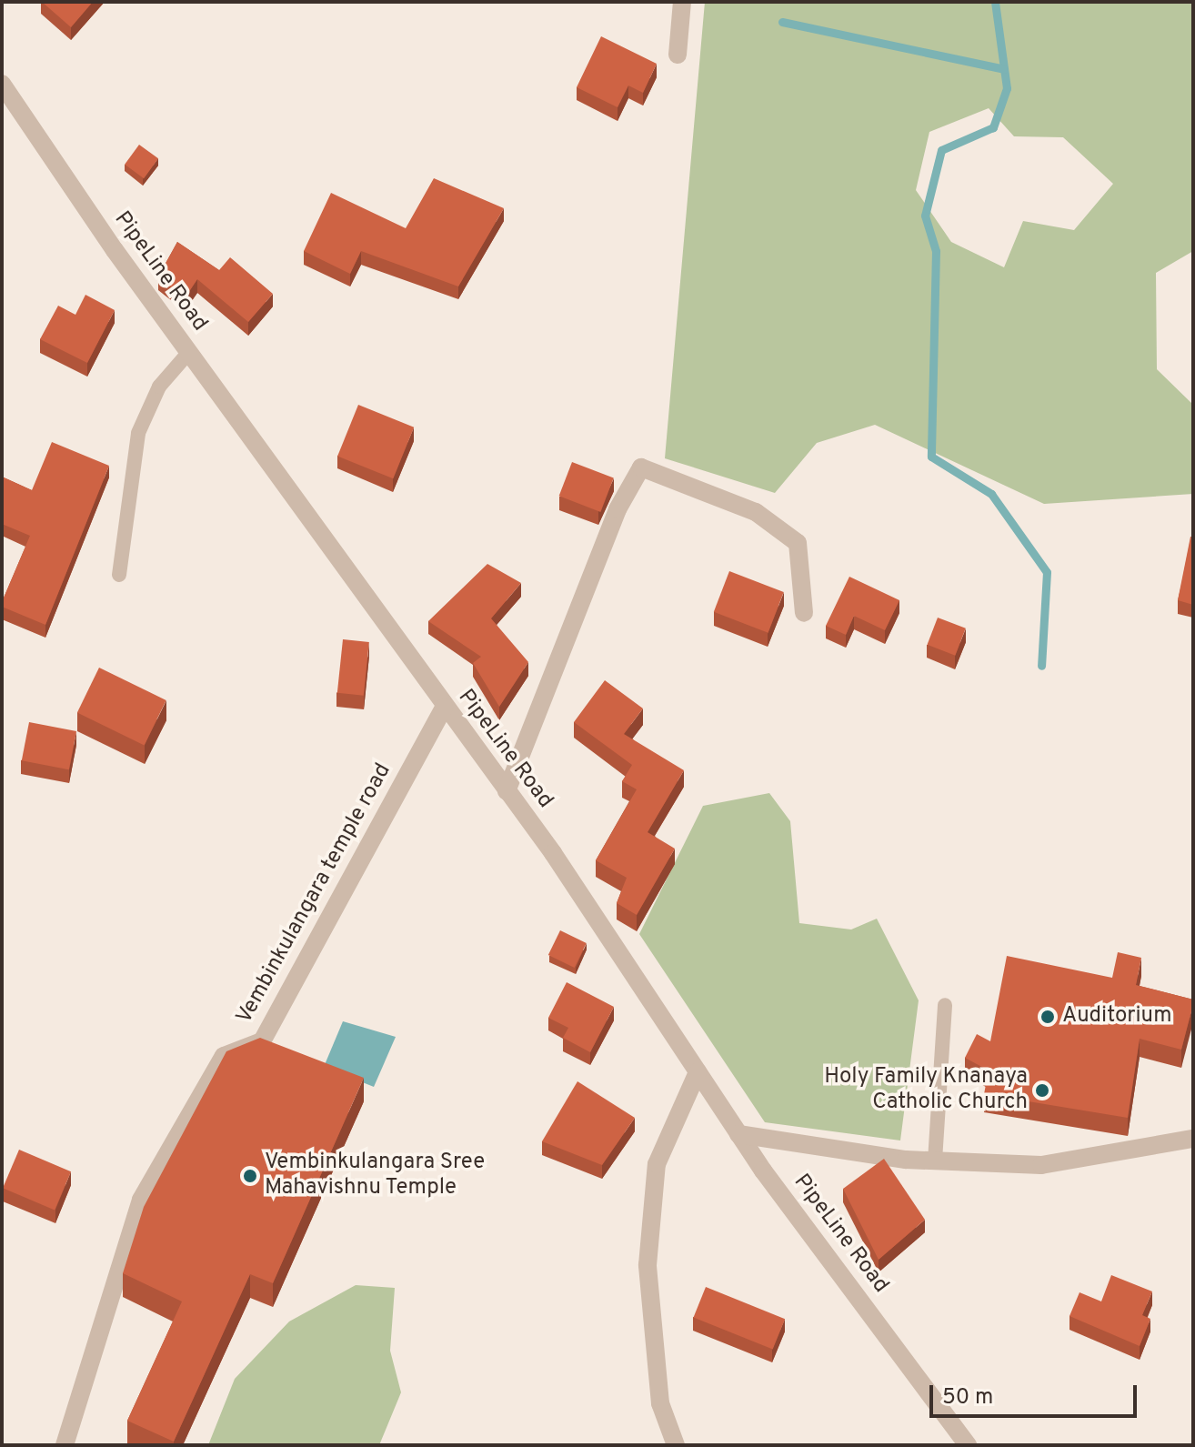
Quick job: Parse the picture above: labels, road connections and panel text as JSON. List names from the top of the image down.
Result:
{
  "streets": {
    "street": ["PipeLine Road", "Vembinkulangara temple road"]
  },
  "crossings": [
    ["PipeLine Road", "Vembinkulangara temple road"]
  ],
  "places": ["Auditorium", "Holy Family Knanaya Catholic Church", "Vembinkulangara Sree Mahavishnu Temple"],
  "scale_bar": "50 m"
}
